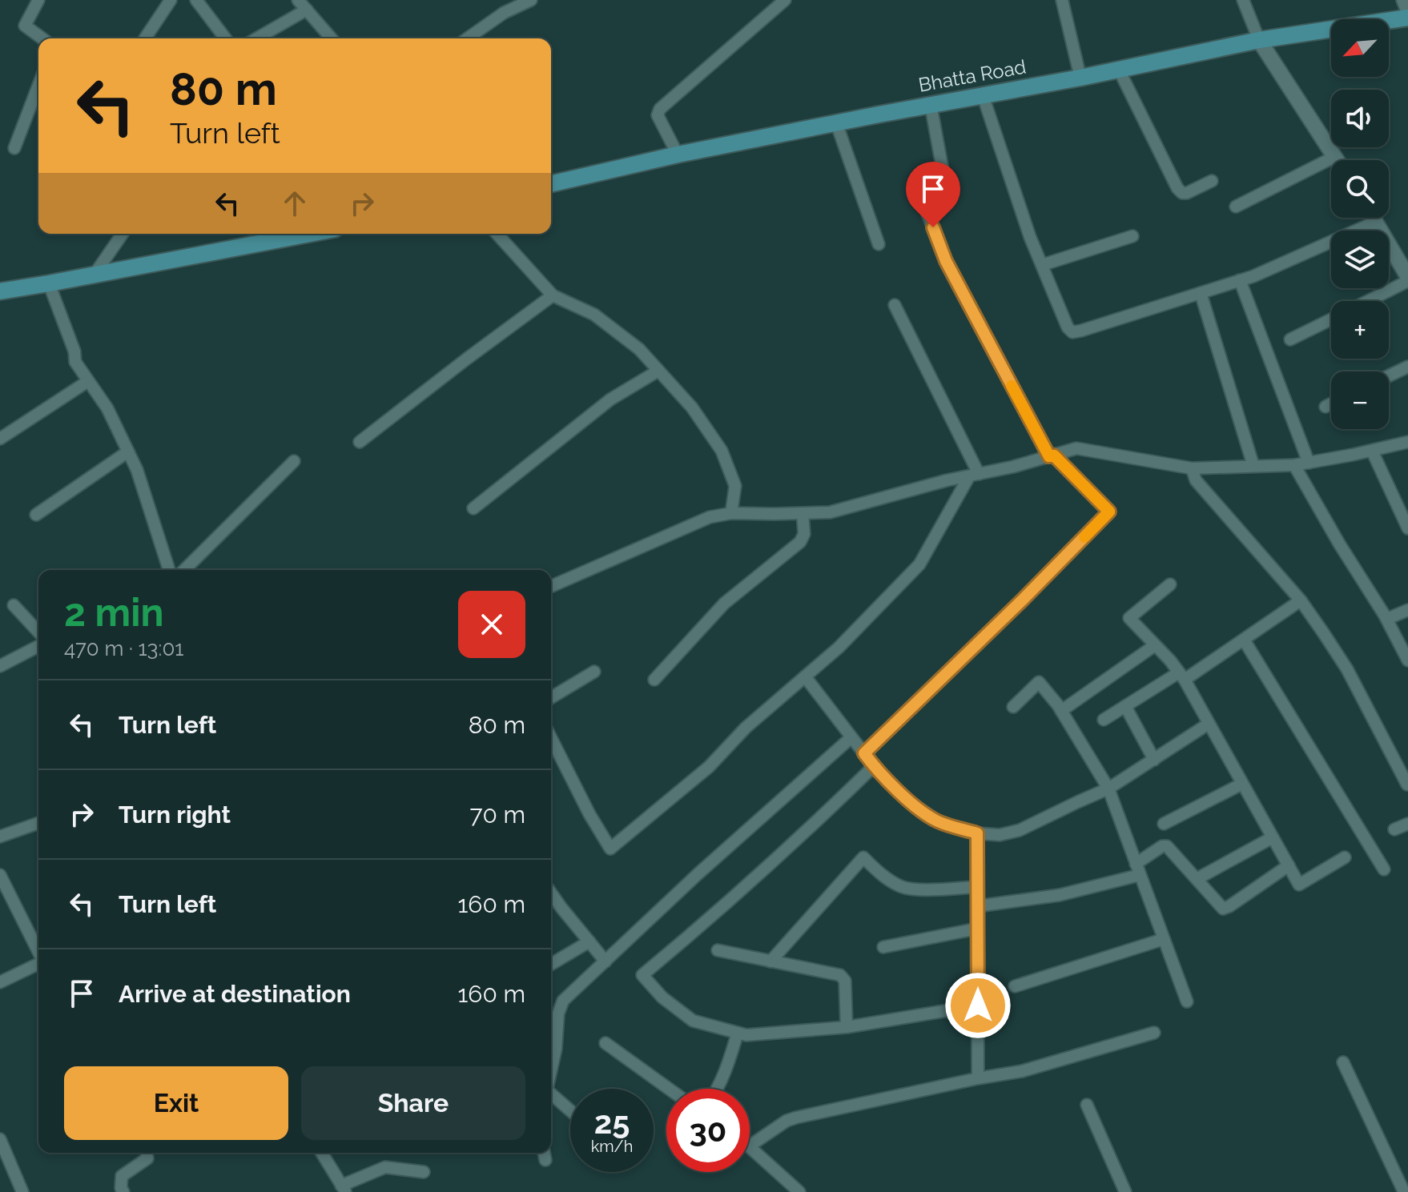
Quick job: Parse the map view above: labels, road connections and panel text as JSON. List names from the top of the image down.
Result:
{
  "streets": {
    "main road": ["Bhatta Road"]
  },
  "north": "bottom left",
  "page": {
    "map_buttons": ["+", "−"],
    "turn": ["80 m", "Turn left"],
    "heading": ["2 min", "470 m · 13:01"],
    "list": [
      {
        "name": "Turn left",
        "value": "80 m"
      },
      {
        "name": "Turn right",
        "value": "70 m"
      },
      {
        "name": "Turn left",
        "value": "160 m"
      },
      {
        "name": "Arrive at destination",
        "value": "160 m"
      }
    ],
    "buttons": ["Exit", "Share"],
    "speed": "25 km/h",
    "limit": "30"
  }
}
